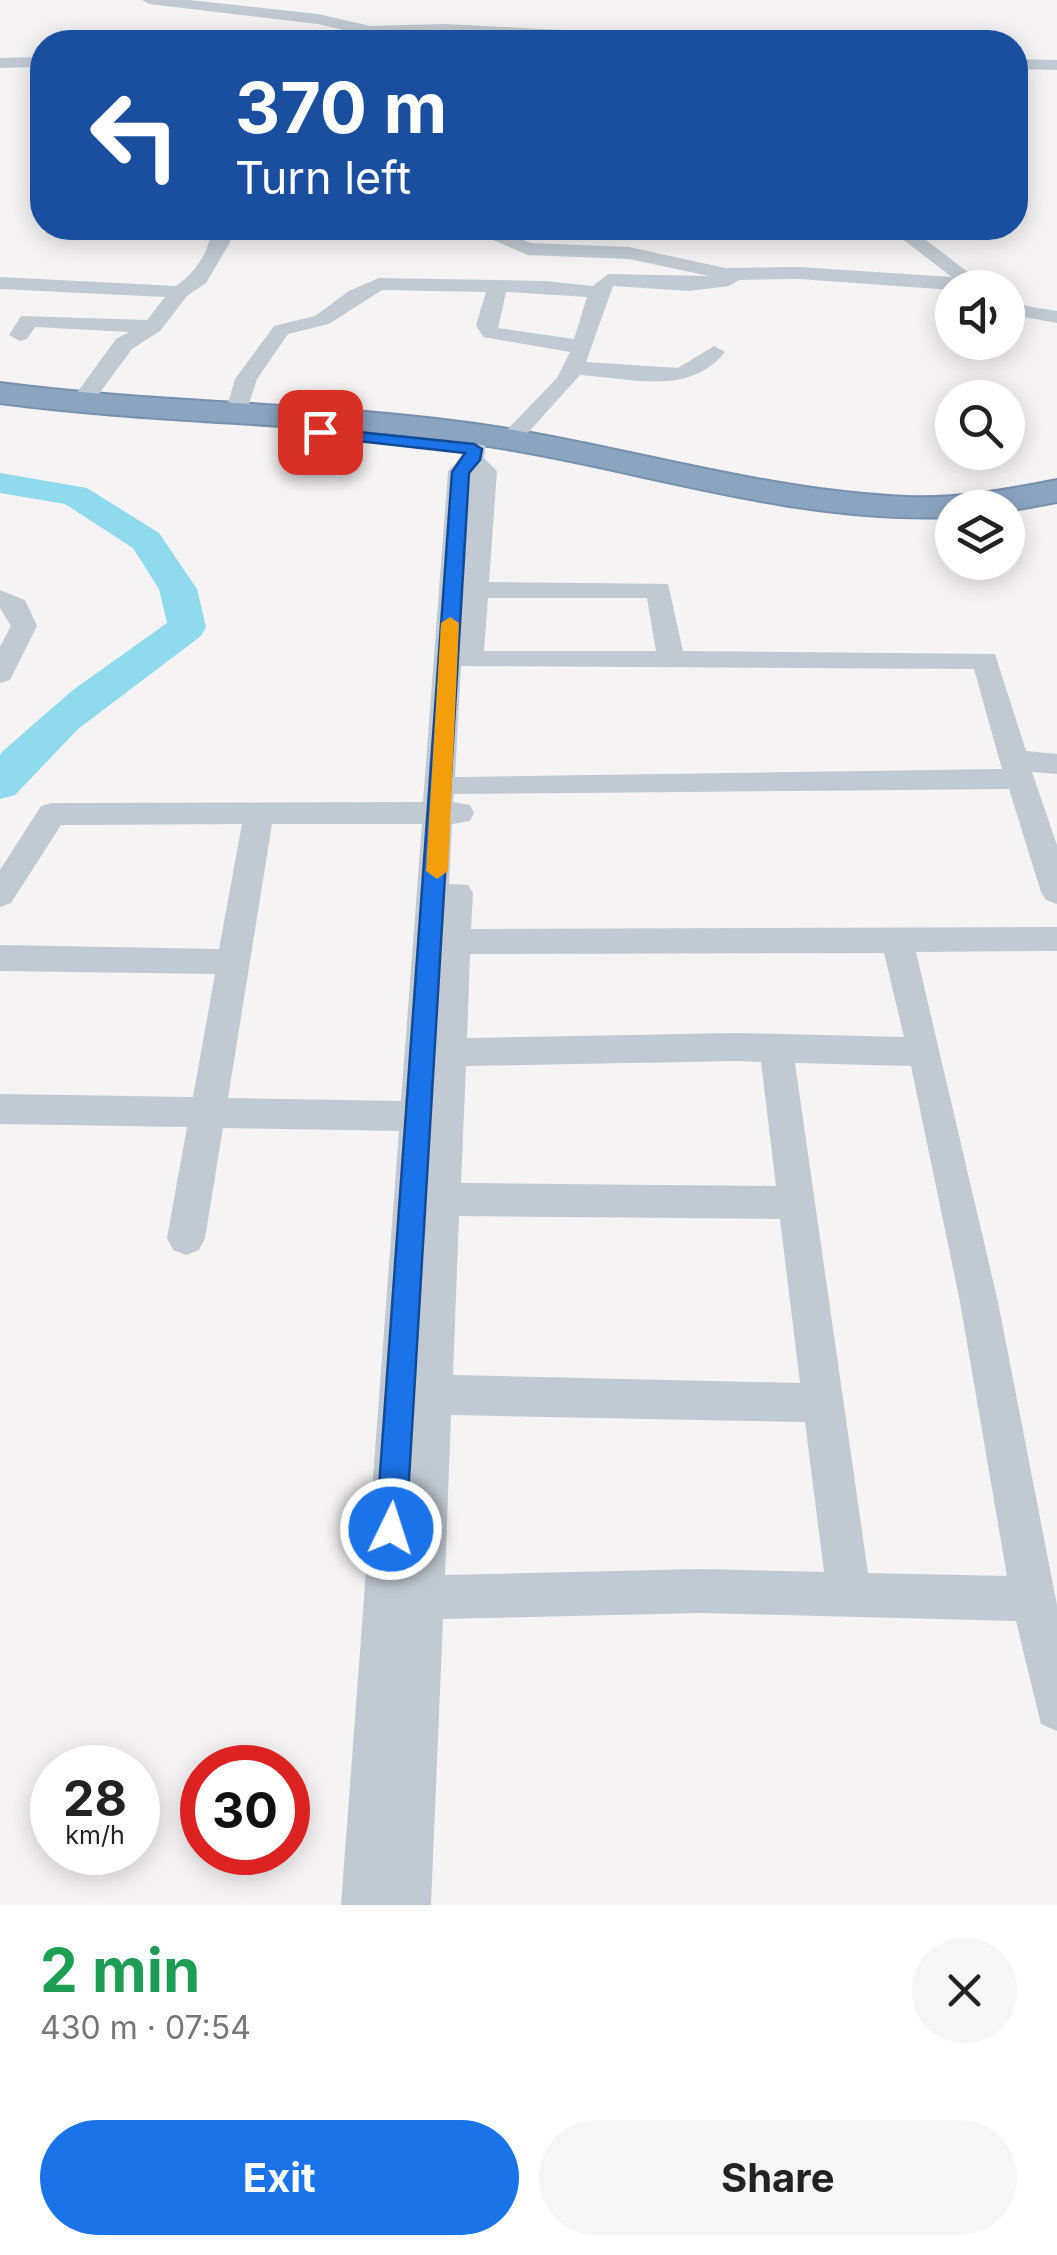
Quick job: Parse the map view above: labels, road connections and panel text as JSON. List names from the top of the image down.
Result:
{
  "page": {
    "turn": ["370 m", "Turn left"],
    "speed": "28 km/h",
    "limit": "30",
    "heading": ["2 min", "430 m · 07:54"],
    "buttons": ["Exit", "Share"]
  }
}
